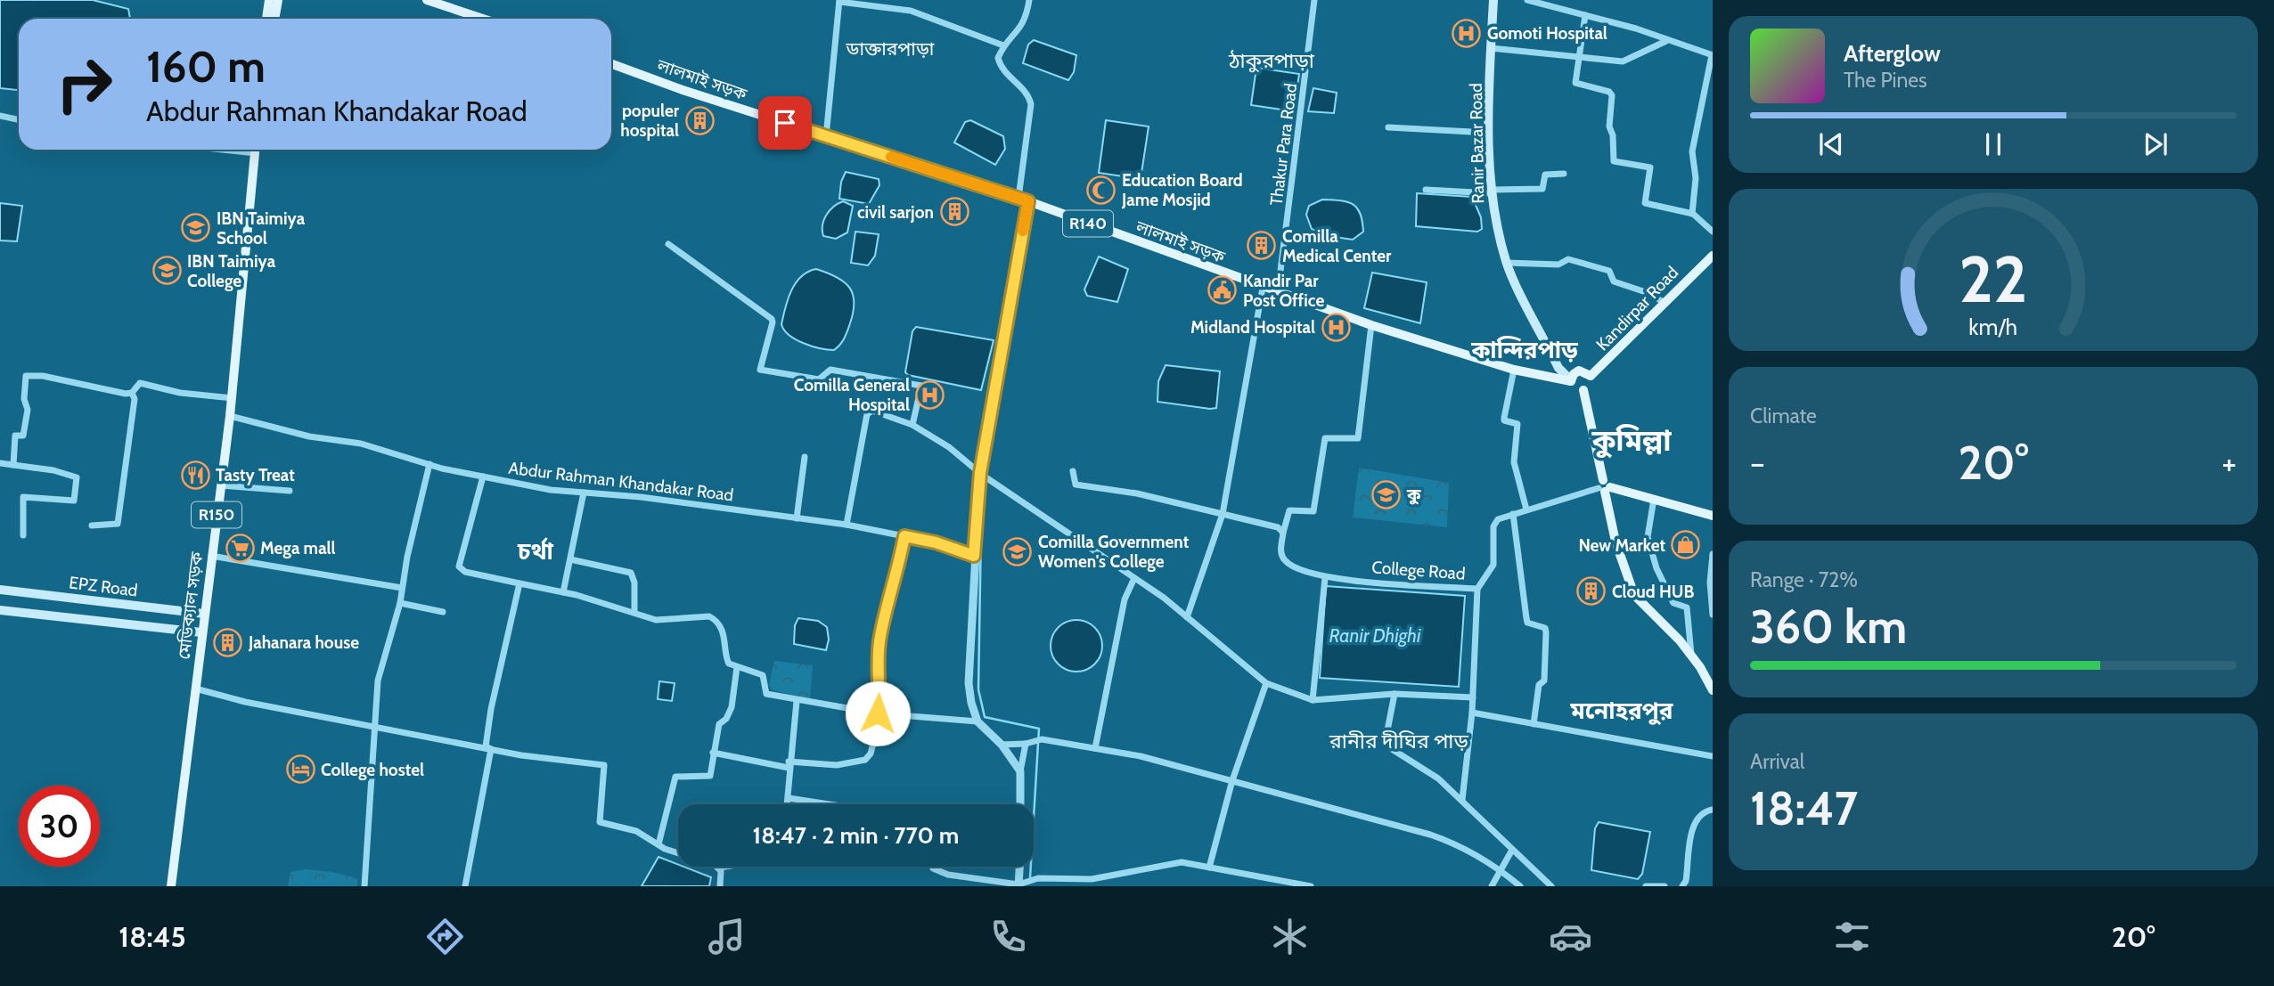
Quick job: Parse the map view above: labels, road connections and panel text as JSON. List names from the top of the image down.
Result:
{
  "streets": {
    "main road": [
      "লালমাই সড়ক",
      "Ranir Bazar Road",
      "R140",
      "Kandirpar Road",
      "R150",
      "EPZ Road",
      "মেডিক্যাল সড়ক"
    ],
    "street": ["Thakur Para Road", "Abdur Rahman Khandakar Road", "College Road"]
  },
  "crossings": [
    ["লালমাই সড়ক", "Ranir Bazar Road"],
    ["লালমাই সড়ক", "Thakur Para Road"],
    ["লালমাই সড়ক", "Kandirpar Road"],
    ["Ranir Bazar Road", "Kandirpar Road"],
    ["Abdur Rahman Khandakar Road", "মেডিক্যাল সড়ক"],
    ["EPZ Road", "মেডিক্যাল সড়ক"]
  ],
  "districts": [
    "ডাক্তারপাড়া",
    "ঠাকুরপাড়া",
    "কান্দিরপাড়",
    "কুমিল্লা",
    "চর্থা",
    "মনোহরপুর",
    "রানীর দীঘির পাড়"
  ],
  "water": ["Ranir Dhighi"],
  "places": {
    "hospital": ["Gomoti Hospital", "Midland Hospital", "Comilla General Hospital"],
    "building": [
      "populer hospital",
      "civil sarjon",
      "Comilla Medical Center",
      "Cloud HUB",
      "Jahanara house"
    ],
    "mosque": ["Education Board Jame Mosjid"],
    "school or university": [
      "IBN Taimiya School",
      "IBN Taimiya College",
      "কু",
      "Comilla Government Women's College"
    ],
    "public building": ["Kandir Par Post Office"],
    "restaurant": ["Tasty Treat"],
    "shop": ["New Market"],
    "supermarket": ["Mega mall"],
    "hotel": ["College hostel"]
  },
  "page": {
    "turn": ["160 m", "Abdur Rahman Khandakar Road"],
    "song": ["Afterglow", "The Pines"],
    "tile": [
      "Climate",
      ["Range · 72%", "360 km"],
      ["Arrival", "18:47"]
    ],
    "heat": ["−", "20°", "+"],
    "limit": "30",
    "trip": "18:47 · 2 min · 770 m",
    "tabs": ["18:45", "20°"],
    "gauge": ["22", "km/h"]
  }
}
